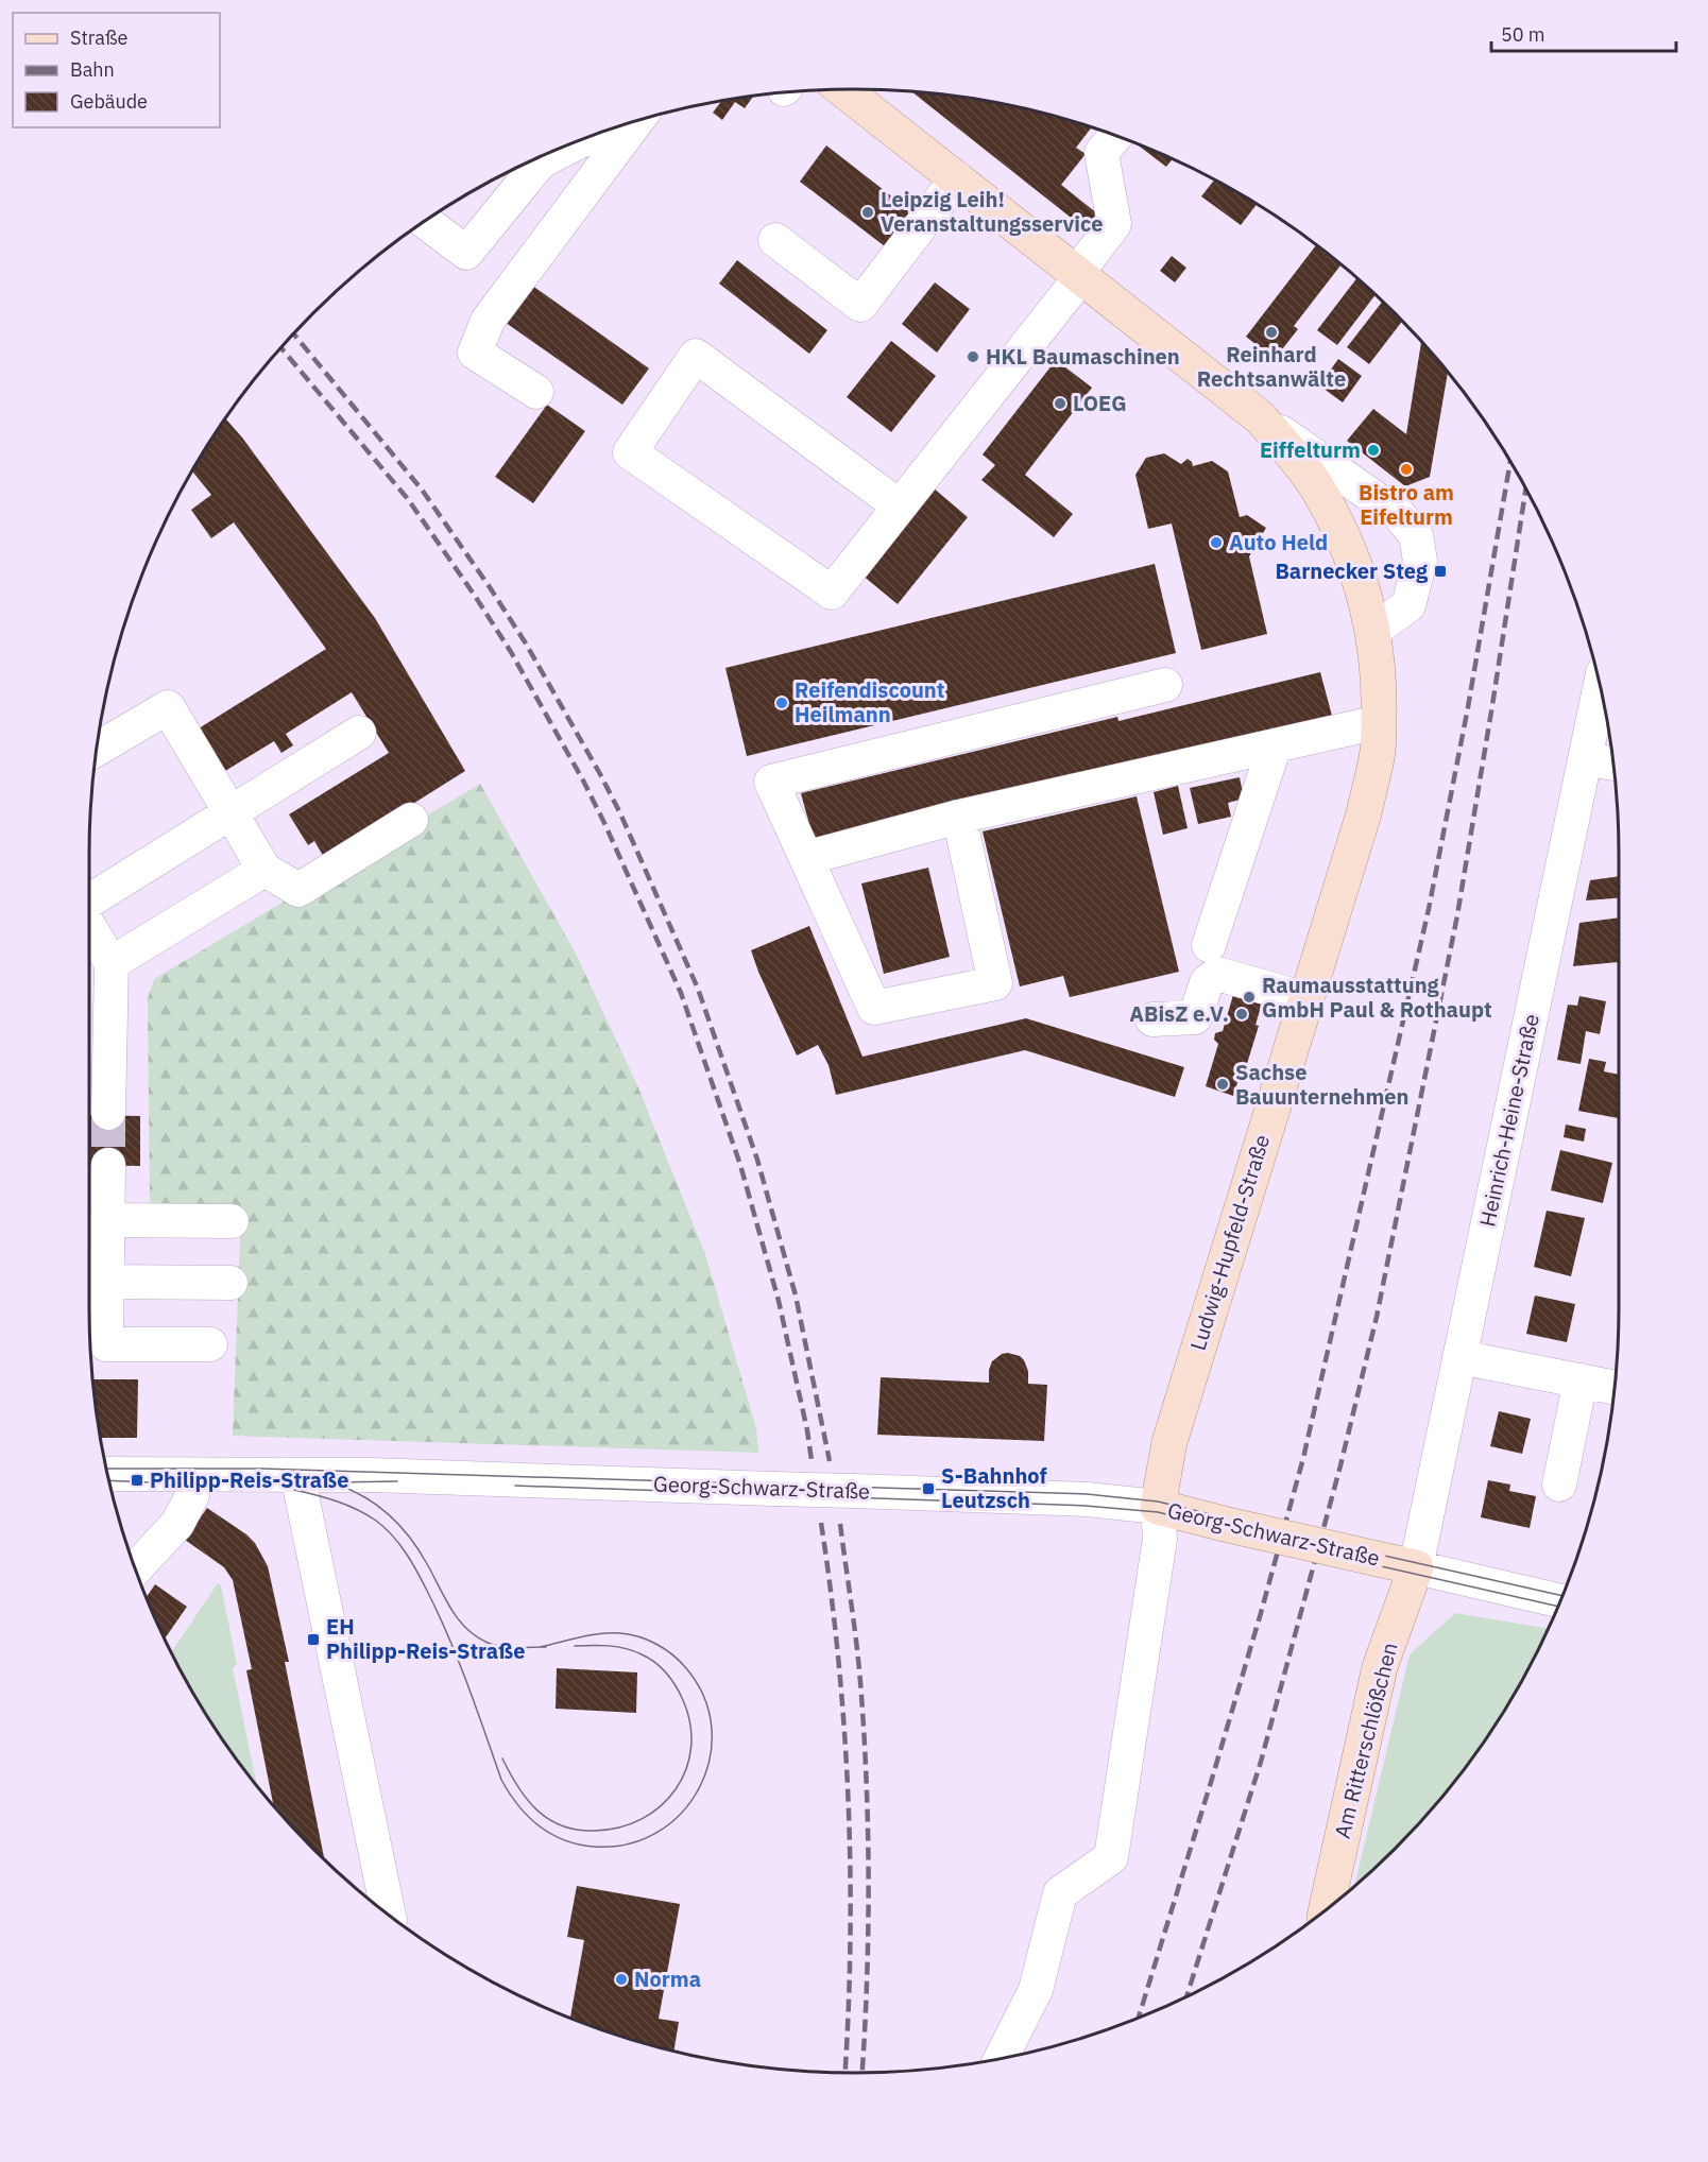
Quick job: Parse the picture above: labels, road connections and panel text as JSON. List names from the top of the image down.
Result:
{
  "streets": {
    "main road": ["Ludwig-Hupfeld-Straße", "Georg-Schwarz-Straße", "Am Ritterschlößchen"],
    "street": ["Heinrich-Heine-Straße"]
  },
  "crossings": [
    ["Heinrich-Heine-Straße", "Georg-Schwarz-Straße"],
    ["Heinrich-Heine-Straße", "Am Ritterschlößchen"],
    ["Ludwig-Hupfeld-Straße", "Georg-Schwarz-Straße"],
    ["Georg-Schwarz-Straße", "Am Ritterschlößchen"]
  ],
  "places": {
    "other": [
      "Leipzig Leih! Veranstaltungsservice",
      "Reinhard Rechtsanwälte",
      "HKL Baumaschinen",
      "LOEG",
      "Eiffelturm",
      "Bistro am Eifelturm",
      "Auto Held",
      "Reifendiscount Heilmann",
      "Raumausstattung GmbH Paul & Rothaupt",
      "ABisZ e.V.",
      "Sachse Bauunternehmen",
      "Norma"
    ],
    "transit": [
      "Barnecker Steg",
      "Philipp-Reis-Straße",
      "S-Bahnhof Leutzsch",
      "EH Philipp-Reis-Straße"
    ]
  },
  "legend": ["Straße", "Bahn", "Gebäude"],
  "scale_bar": "50 m"
}
